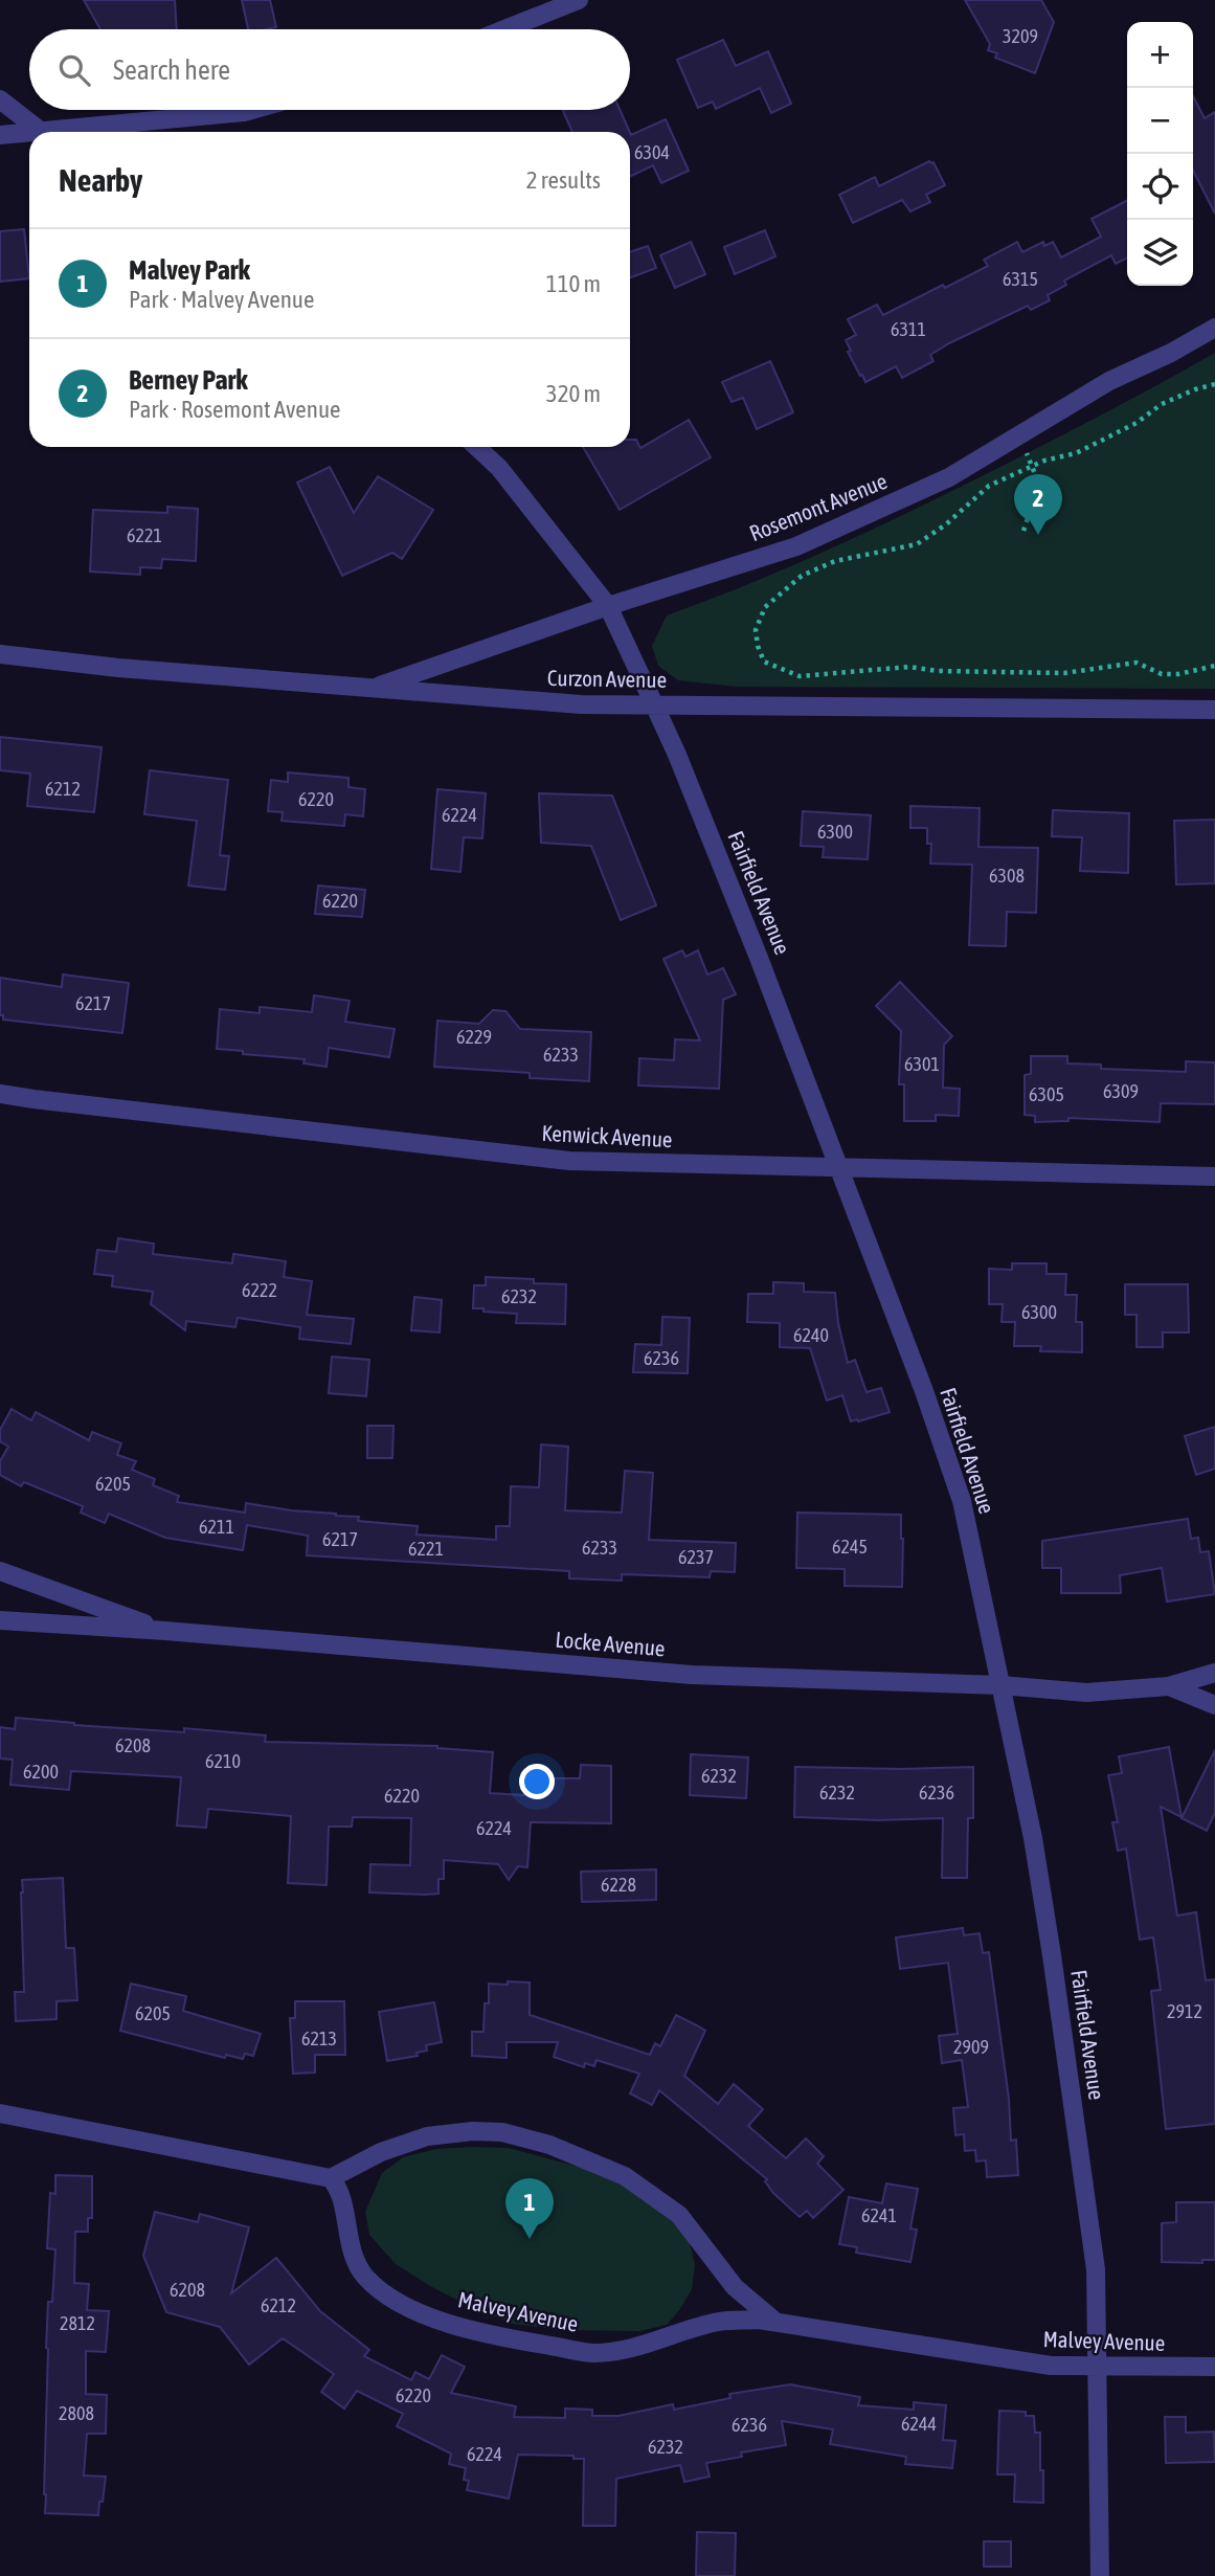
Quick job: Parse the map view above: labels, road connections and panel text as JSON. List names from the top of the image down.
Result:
{
  "streets": {
    "street": [
      "Rosemont Avenue",
      "Curzon Avenue",
      "Fairfield Avenue",
      "Kenwick Avenue",
      "Locke Avenue",
      "Malvey Avenue"
    ]
  },
  "crossings": [
    ["Rosemont Avenue", "Curzon Avenue"],
    ["Rosemont Avenue", "Fairfield Avenue"],
    ["Curzon Avenue", "Fairfield Avenue"],
    ["Fairfield Avenue", "Kenwick Avenue"],
    ["Fairfield Avenue", "Locke Avenue"],
    ["Fairfield Avenue", "Malvey Avenue"]
  ],
  "house_numbers": [
    "3209",
    "6304",
    "6315",
    "6311",
    "6221",
    "6212",
    "6220",
    "6224",
    "6300",
    "6308",
    "6220",
    "6217",
    "6229",
    "6233",
    "6301",
    "6309",
    "6305",
    "6222",
    "6232",
    "6300",
    "6240",
    "6236",
    "6205",
    "6211",
    "6217",
    "6245",
    "6233",
    "6221",
    "6237",
    "6208",
    "6210",
    "6200",
    "6232",
    "6232",
    "6236",
    "6220",
    "6224",
    "6228",
    "2912",
    "6205",
    "6213",
    "2909",
    "6241",
    "6208",
    "6212",
    "2812",
    "6220",
    "2808",
    "6244",
    "6236",
    "6232",
    "6224"
  ],
  "page": {
    "map_buttons": ["+", "−"],
    "search": "Search here",
    "heading": ["Nearby", "2 results"],
    "list": [
      {
        "mark": "1",
        "name": "Malvey Park",
        "note": "Park · Malvey Avenue",
        "value": "110 m"
      },
      {
        "mark": "2",
        "name": "Berney Park",
        "note": "Park · Rosemont Avenue",
        "value": "320 m"
      }
    ],
    "pins": ["2", "1"]
  }
}
